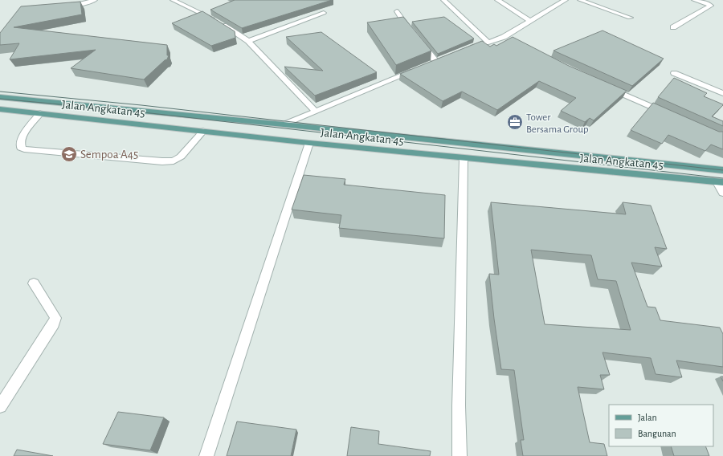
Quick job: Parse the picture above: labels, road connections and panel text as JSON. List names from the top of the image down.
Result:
{
  "streets": {
    "main road": ["Jalan Angkatan 45"]
  },
  "places": {
    "office": ["Tower Bersama Group"],
    "school or university": ["Sempoa A45"]
  },
  "legend": ["Jalan", "Bangunan"]
}
